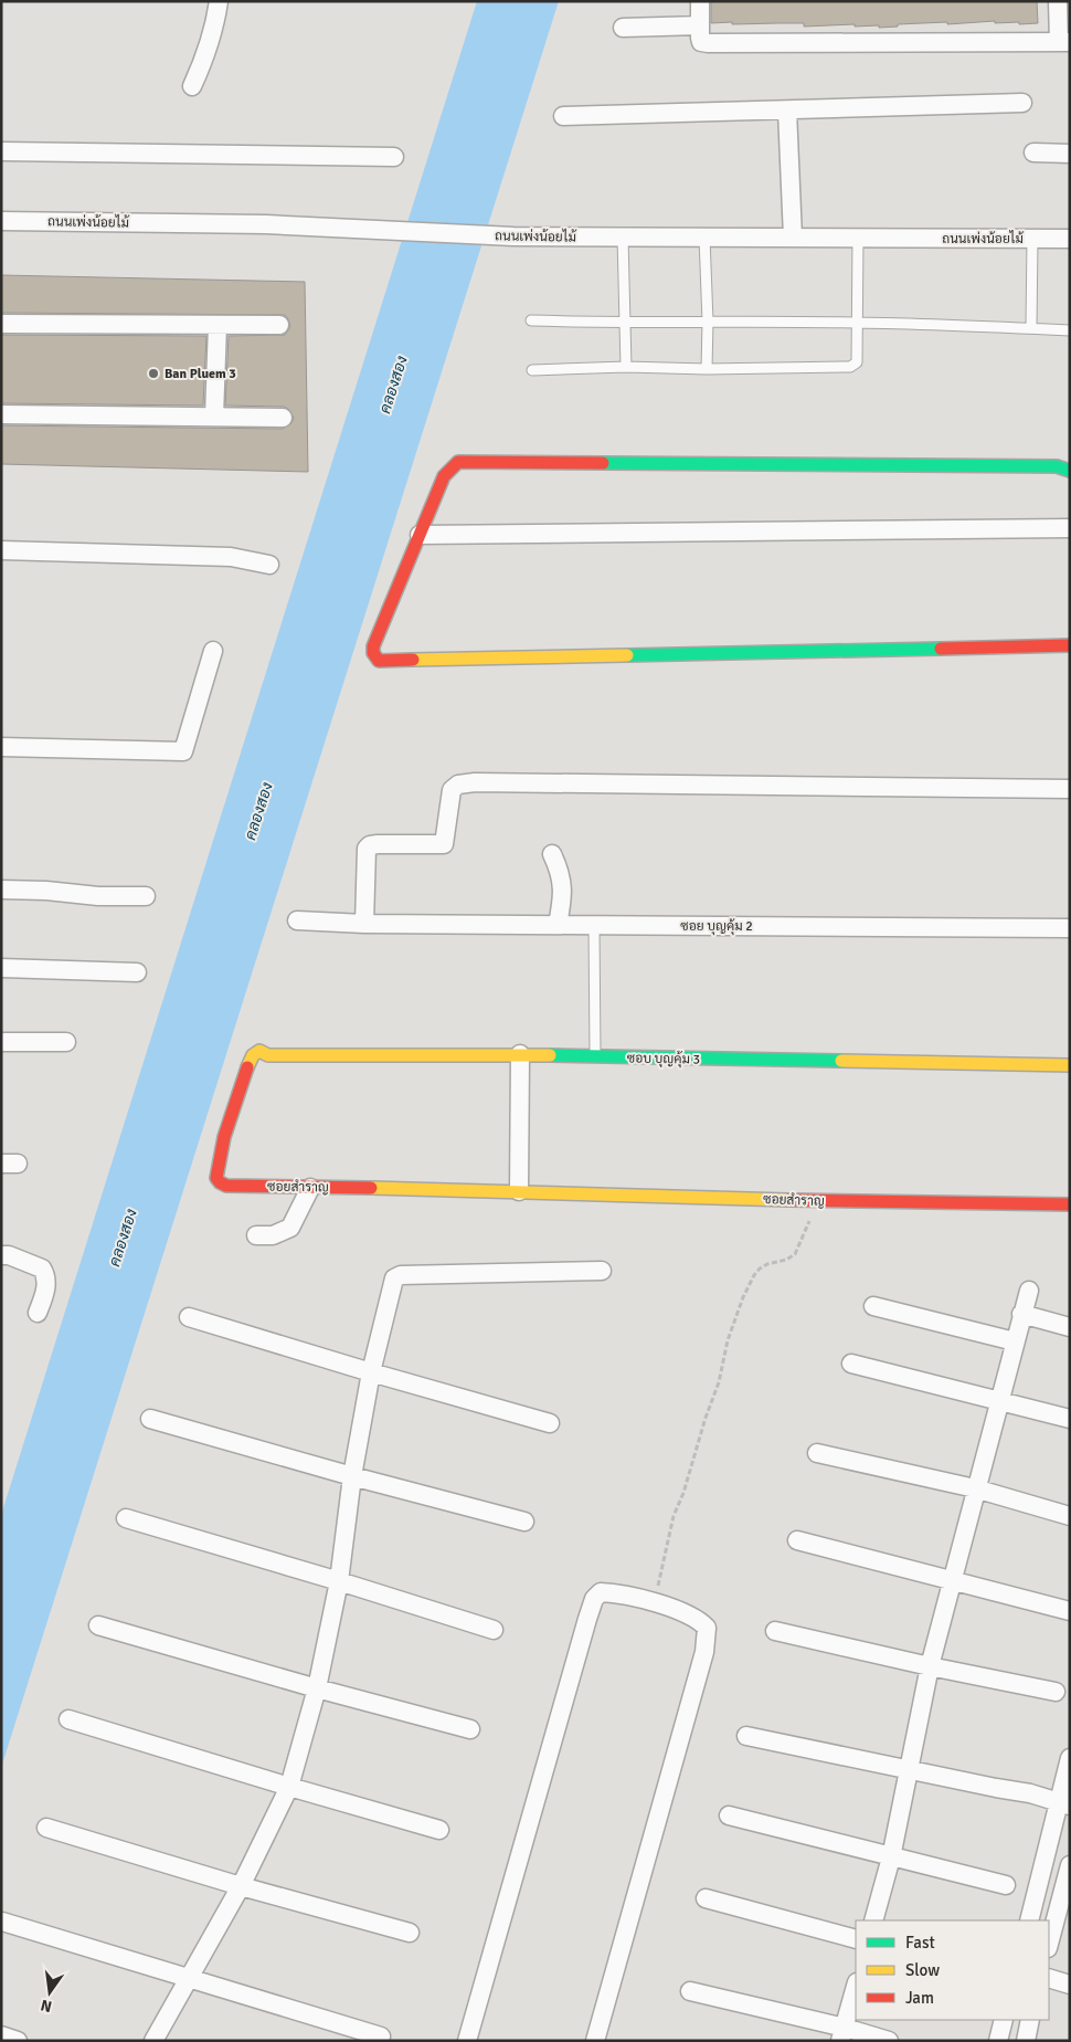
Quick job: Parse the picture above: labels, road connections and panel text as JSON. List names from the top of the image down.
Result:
{
  "streets": {
    "street": [
      "ถนนเพ่งน้อยไม้",
      "ซอย บุญคุ้ม 2",
      "ซอบ บุญคุ้ม 3",
      "ซอยสำราญ"
    ]
  },
  "crossings": [
    ["ซอบ บุญคุ้ม 3", "ซอยสำราญ"]
  ],
  "water": ["คลองสอง"],
  "places": ["Ban Pluem 3"],
  "legend": ["Fast", "Slow", "Jam"],
  "north": "bottom"
}
